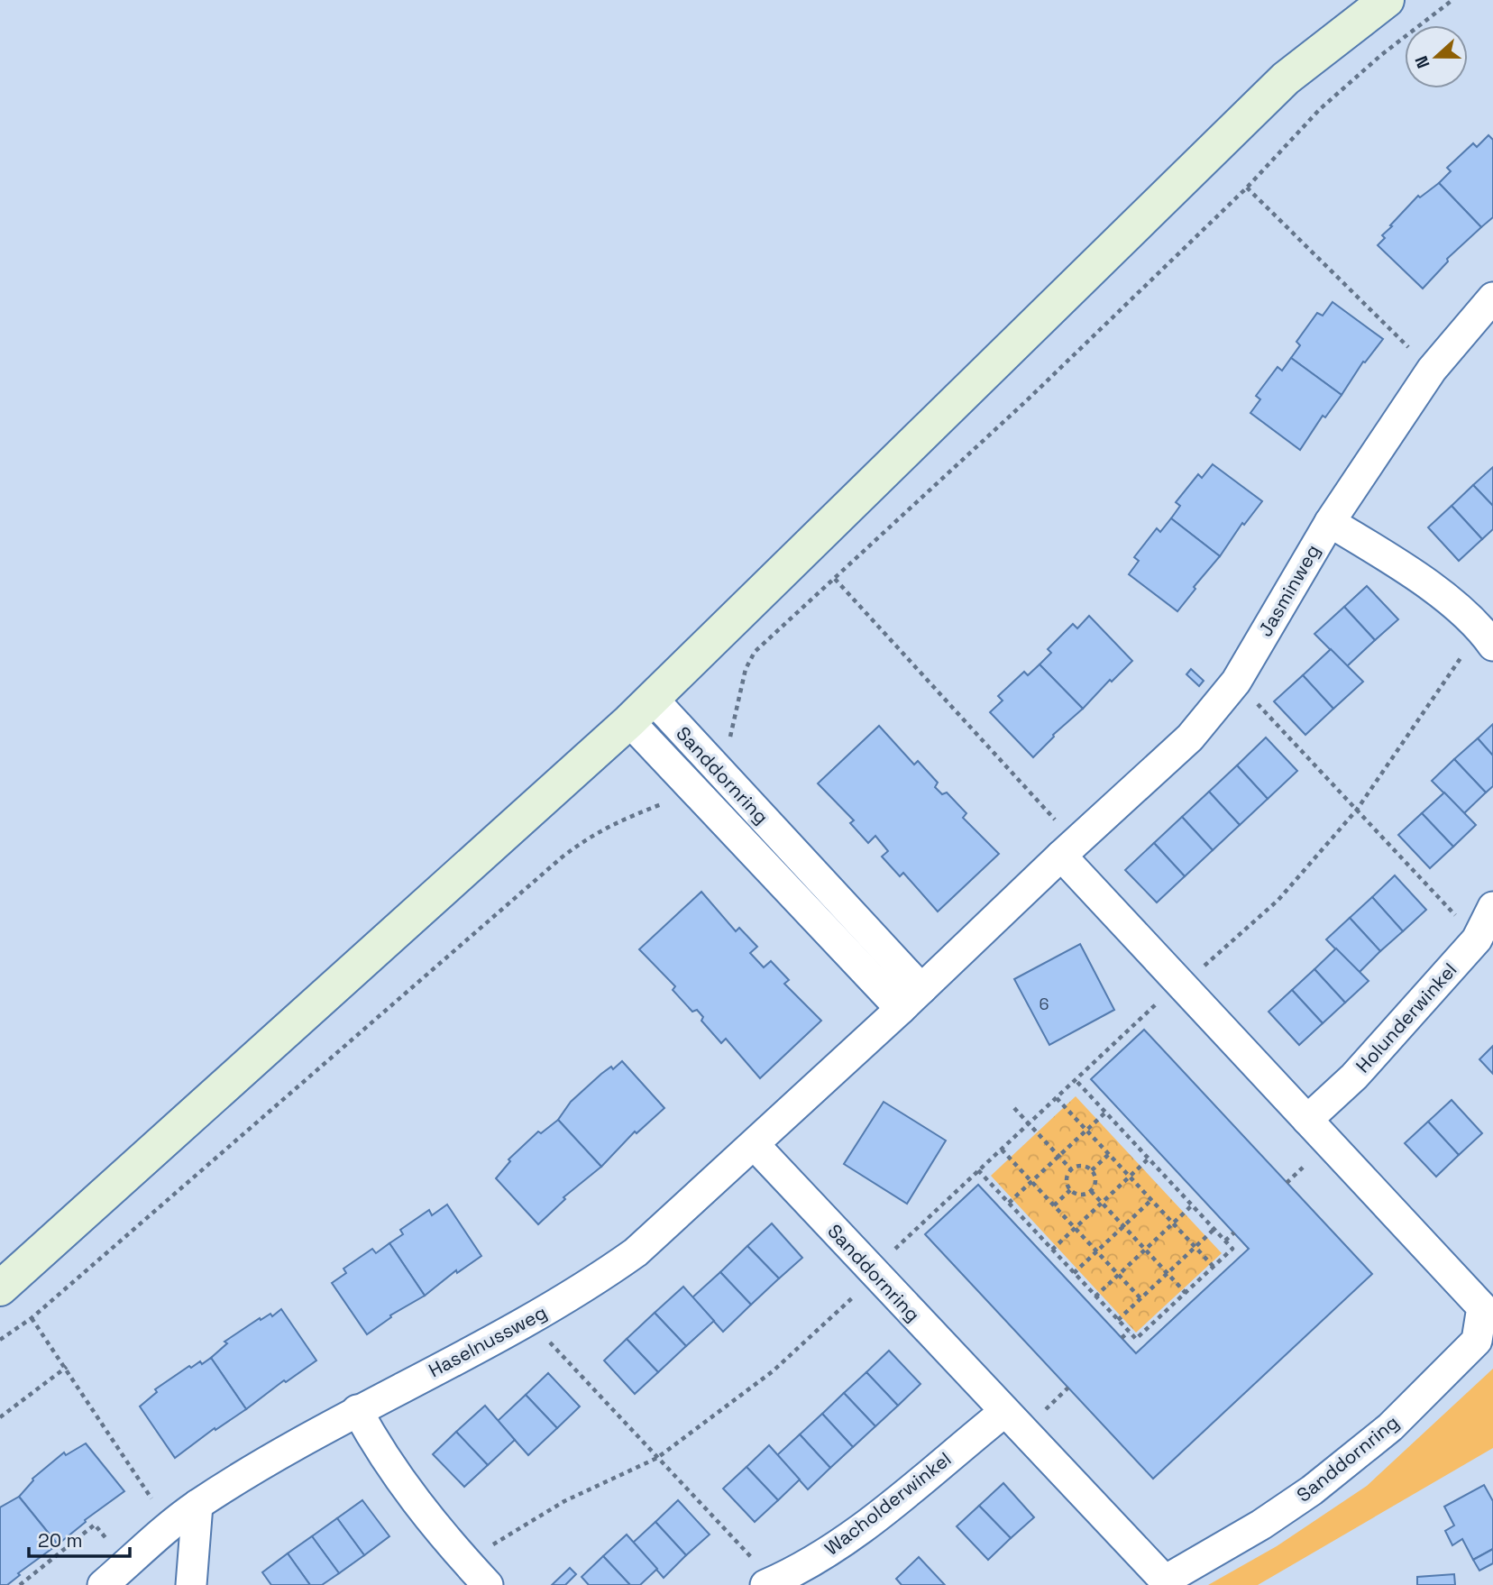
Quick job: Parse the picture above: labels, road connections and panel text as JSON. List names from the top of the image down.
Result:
{
  "streets": {
    "street": [
      "Jasminweg",
      "Sanddornring",
      "Holunderwinkel",
      "Haselnussweg",
      "Wacholderwinkel"
    ]
  },
  "crossings": [
    ["Jasminweg", "Sanddornring"],
    ["Sanddornring", "Holunderwinkel"],
    ["Sanddornring", "Haselnussweg"],
    ["Sanddornring", "Wacholderwinkel"]
  ],
  "house_numbers": ["6"],
  "scale_bar": "20 m",
  "north": "left"
}
